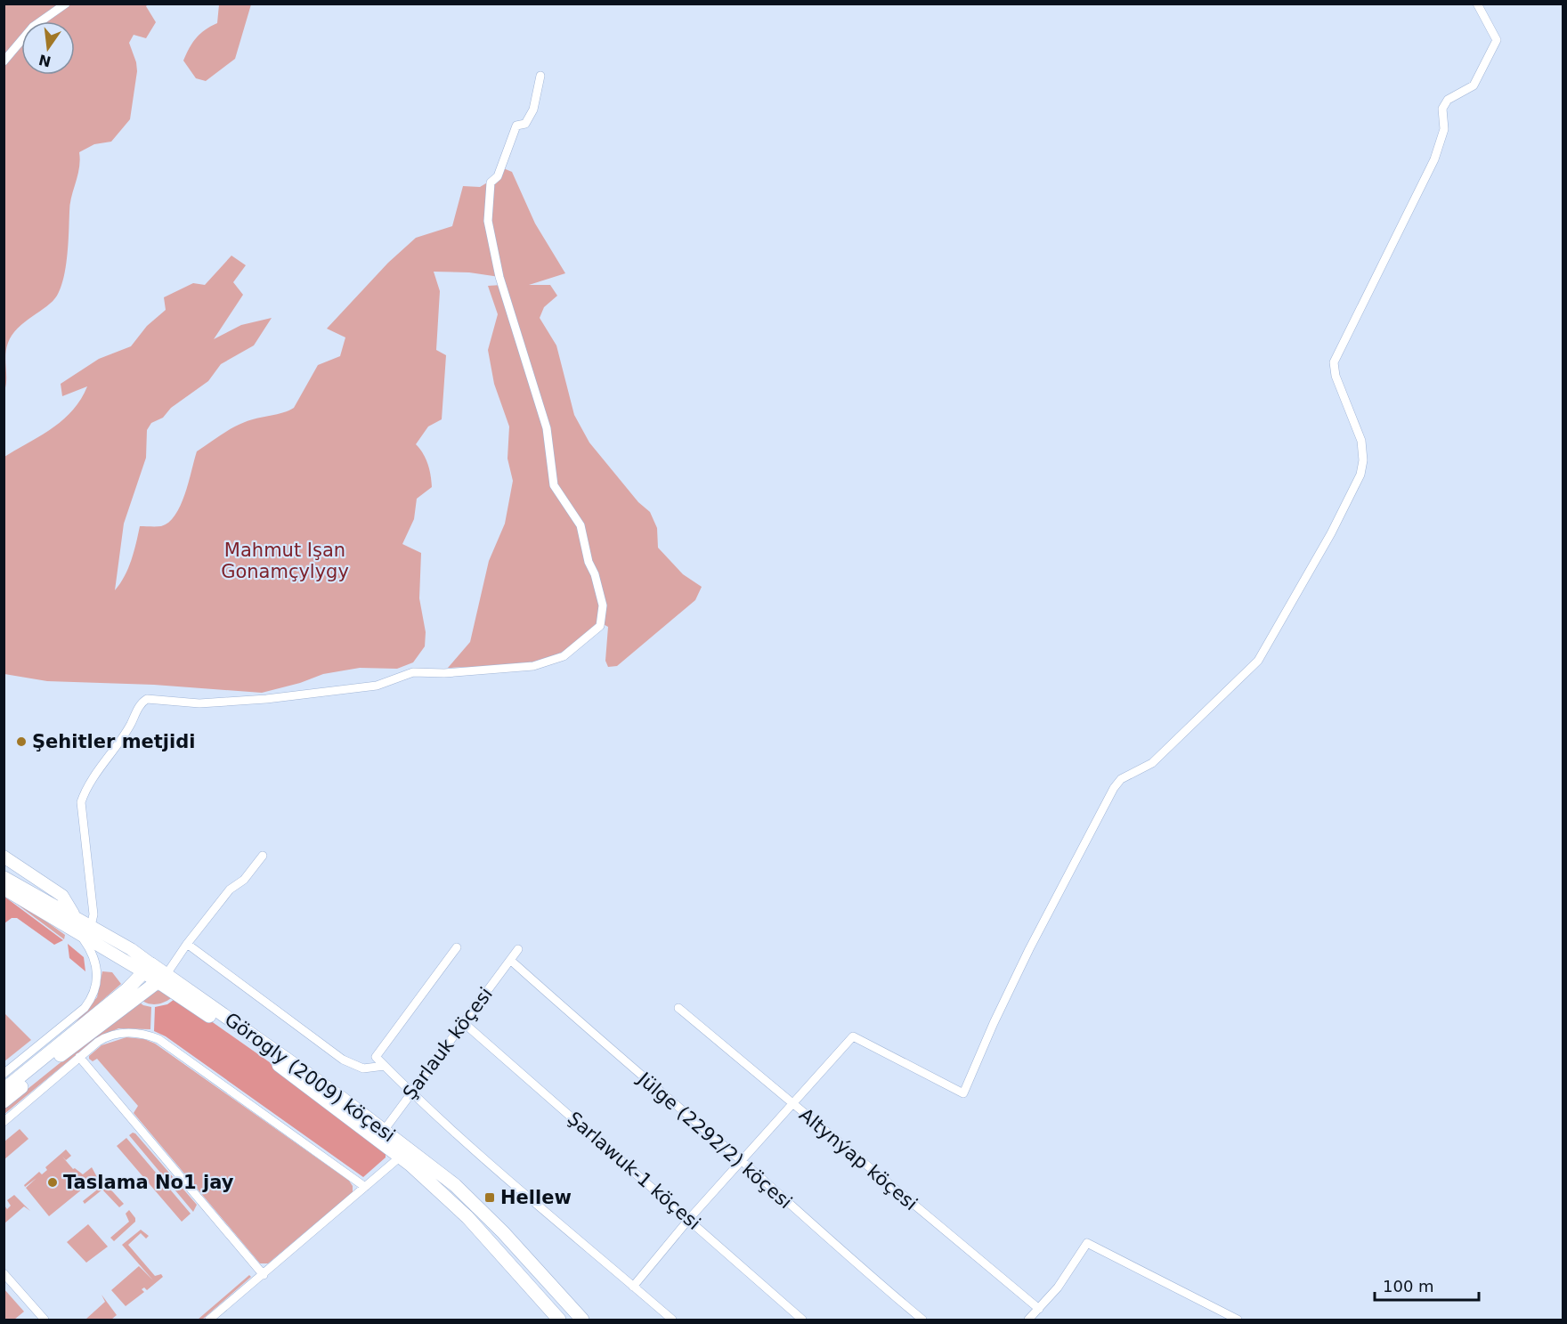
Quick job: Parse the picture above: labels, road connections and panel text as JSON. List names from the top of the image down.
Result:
{
  "streets": {
    "main road": ["Görogly (2009) köçesi"],
    "street": [
      "Şarlauk köçesi",
      "Jülge (2292/2) köçesi",
      "Altynýap köçesi",
      "Şarlawuk-1 köçesi"
    ]
  },
  "crossings": [
    ["Şarlauk köçesi", "Görogly (2009) köçesi"],
    ["Şarlauk köçesi", "Jülge (2292/2) köçesi"],
    ["Şarlauk köçesi", "Şarlawuk-1 köçesi"]
  ],
  "parks": ["Mahmut Işan Gonamçylygy"],
  "places": {
    "other": ["Şehitler metjidi", "Taslama No1 jay"],
    "transit": ["Hellew"]
  },
  "scale_bar": "100 m",
  "north": "bottom"
}
